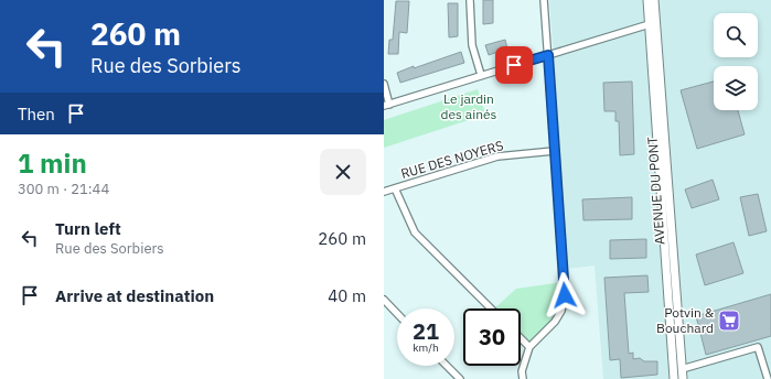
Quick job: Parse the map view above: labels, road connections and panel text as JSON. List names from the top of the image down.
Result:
{
  "streets": {
    "main road": ["AVENUE DU PONT"],
    "street": ["RUE DES NOYERS"]
  },
  "parks": ["Le jardin des ainés"],
  "places": {
    "supermarket": ["Potvin & Bouchard"]
  },
  "page": {
    "turn": ["260 m", "Rue des Sorbiers"],
    "then": "Then",
    "heading": ["1 min", "300 m · 21:44"],
    "list": [
      {
        "name": "Turn left",
        "note": "Rue des Sorbiers",
        "value": "260 m"
      },
      {
        "name": "Arrive at destination",
        "value": "40 m"
      }
    ],
    "speed": "21 km/h",
    "limit": "30"
  }
}
